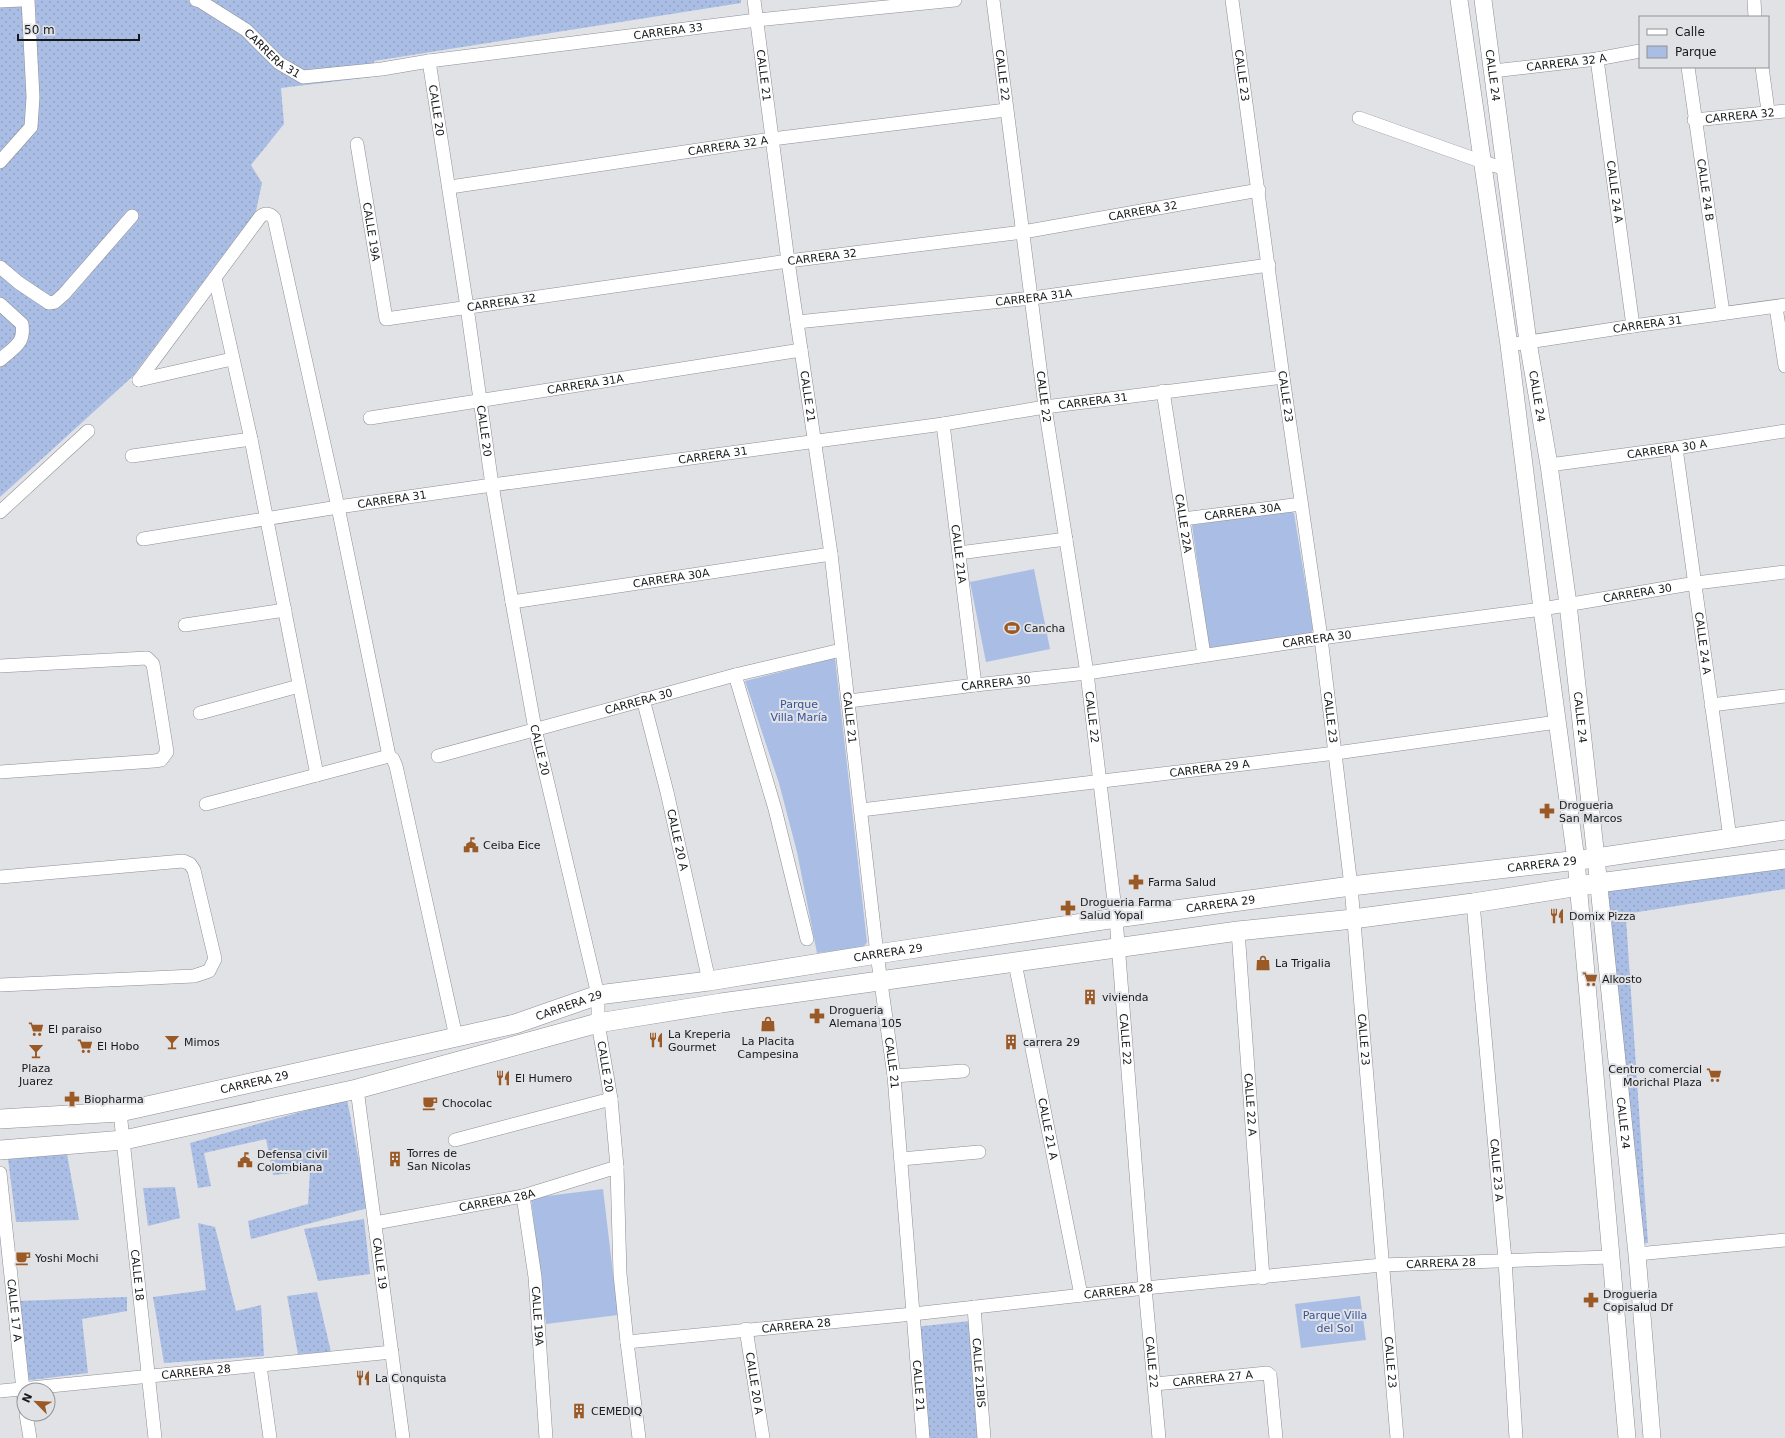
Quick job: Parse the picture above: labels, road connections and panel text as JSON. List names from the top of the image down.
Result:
{
  "streets": {
    "main road": ["CARRERA 29"],
    "street": [
      "CARRERA 33",
      "CARRERA 31",
      "CARRERA 32 A",
      "CALLE 23",
      "CALLE 24",
      "CALLE 21",
      "CALLE 22",
      "CALLE 20",
      "CARRERA 32",
      "CALLE 24 B",
      "CALLE 24 A",
      "CALLE 19A",
      "CARRERA 31A",
      "CARRERA 30 A",
      "CARRERA 30A",
      "CALLE 22A",
      "CALLE 21A",
      "CARRERA 30",
      "CARRERA 29 A",
      "CALLE 20 A",
      "CALLE 22 A",
      "CALLE 21 A",
      "CALLE 23 A",
      "CARRERA 28A",
      "CALLE 19",
      "CARRERA 28",
      "CALLE 18",
      "CALLE 17 A",
      "CALLE 21BIS",
      "CARRERA 27 A"
    ]
  },
  "crossings": [
    ["CARRERA 33", "CARRERA 31"],
    ["CARRERA 33", "CALLE 21"],
    ["CARRERA 33", "CALLE 20"],
    ["CARRERA 31", "CALLE 23"],
    ["CARRERA 31", "CALLE 24"],
    ["CARRERA 31", "CALLE 21"],
    ["CARRERA 31", "CALLE 22"],
    ["CARRERA 31", "CALLE 20"],
    ["CARRERA 31", "CALLE 24 B"],
    ["CARRERA 31", "CALLE 24 A"],
    ["CARRERA 31", "CALLE 22A"],
    ["CARRERA 31", "CALLE 21A"],
    ["CARRERA 32 A", "CALLE 24"],
    ["CARRERA 32 A", "CALLE 21"],
    ["CARRERA 32 A", "CALLE 22"],
    ["CARRERA 32 A", "CALLE 20"],
    ["CARRERA 32 A", "CALLE 24 A"],
    ["CALLE 23", "CARRERA 32"],
    ["CALLE 23", "CARRERA 31A"],
    ["CALLE 23", "CARRERA 30A"],
    ["CALLE 23", "CARRERA 30"],
    ["CALLE 23", "CARRERA 29 A"],
    ["CALLE 23", "CARRERA 29"],
    ["CALLE 23", "CARRERA 28"],
    ["CALLE 24", "CARRERA 30 A"],
    ["CALLE 24", "CARRERA 30"],
    ["CALLE 24", "CARRERA 29 A"],
    ["CALLE 24", "CARRERA 29"],
    ["CALLE 24", "CARRERA 28"],
    ["CALLE 21", "CARRERA 32"],
    ["CALLE 21", "CARRERA 31A"],
    ["CALLE 21", "CARRERA 30A"],
    ["CALLE 21", "CARRERA 30"],
    ["CALLE 21", "CARRERA 29 A"],
    ["CALLE 21", "CARRERA 29"],
    ["CALLE 21", "CARRERA 28"],
    ["CALLE 22", "CARRERA 32"],
    ["CALLE 22", "CARRERA 31A"],
    ["CALLE 22", "CARRERA 30"],
    ["CALLE 22", "CARRERA 29 A"],
    ["CALLE 22", "CARRERA 29"],
    ["CALLE 22", "CARRERA 28"],
    ["CALLE 22", "CARRERA 27 A"],
    ["CALLE 20", "CARRERA 32"],
    ["CALLE 20", "CARRERA 31A"],
    ["CALLE 20", "CARRERA 30A"],
    ["CALLE 20", "CARRERA 30"],
    ["CALLE 20", "CARRERA 29"],
    ["CALLE 20", "CARRERA 28A"],
    ["CALLE 20", "CARRERA 28"],
    ["CARRERA 32", "CALLE 24 B"],
    ["CARRERA 32", "CALLE 19A"],
    ["CALLE 24 A", "CARRERA 30 A"],
    ["CALLE 24 A", "CARRERA 30"],
    ["CALLE 24 A", "CARRERA 29"],
    ["CALLE 19A", "CARRERA 28A"],
    ["CARRERA 30A", "CALLE 22A"],
    ["CALLE 22A", "CARRERA 30"],
    ["CALLE 21A", "CARRERA 30"],
    ["CARRERA 30", "CALLE 20 A"],
    ["CALLE 20 A", "CARRERA 29"],
    ["CALLE 20 A", "CARRERA 28"],
    ["CARRERA 29", "CALLE 22 A"],
    ["CARRERA 29", "CALLE 21 A"],
    ["CARRERA 29", "CALLE 23 A"],
    ["CARRERA 29", "CALLE 19"],
    ["CARRERA 29", "CALLE 18"],
    ["CALLE 22 A", "CARRERA 28"],
    ["CALLE 21 A", "CARRERA 28"],
    ["CALLE 23 A", "CARRERA 28"],
    ["CARRERA 28A", "CALLE 19"],
    ["CALLE 19", "CARRERA 28"],
    ["CARRERA 28", "CALLE 18"],
    ["CARRERA 28", "CALLE 21BIS"]
  ],
  "parks": ["Parque Villa María", "Parque Villa del Sol"],
  "places": {
    "sports": ["Cancha"],
    "pharmacy": [
      "Drogueria San Marcos",
      "Farma Salud",
      "Drogueria Farma Salud Yopal",
      "Drogueria Alemana 105",
      "Biopharma",
      "Drogueria Copisalud Df"
    ],
    "public building": ["Ceiba Eice", "Defensa civil Colombiana"],
    "restaurant": [
      "Domix Pizza",
      "La Kreperia Gourmet",
      "El Humero",
      "La Conquista"
    ],
    "shop": ["La Trigalia", "La Placita Campesina"],
    "supermarket": [
      "Alkosto",
      "El paraiso",
      "El Hobo",
      "Centro comercial Morichal Plaza"
    ],
    "building": [
      "vivienda",
      "carrera 29",
      "Torres de San Nicolas",
      "CEMEDIQ"
    ],
    "bar": ["Mimos", "Plaza Juarez"],
    "cafe": ["Chocolac", "Yoshi Mochi"]
  },
  "legend": ["Calle", "Parque"],
  "scale_bar": "50 m",
  "north": "top left"
}
